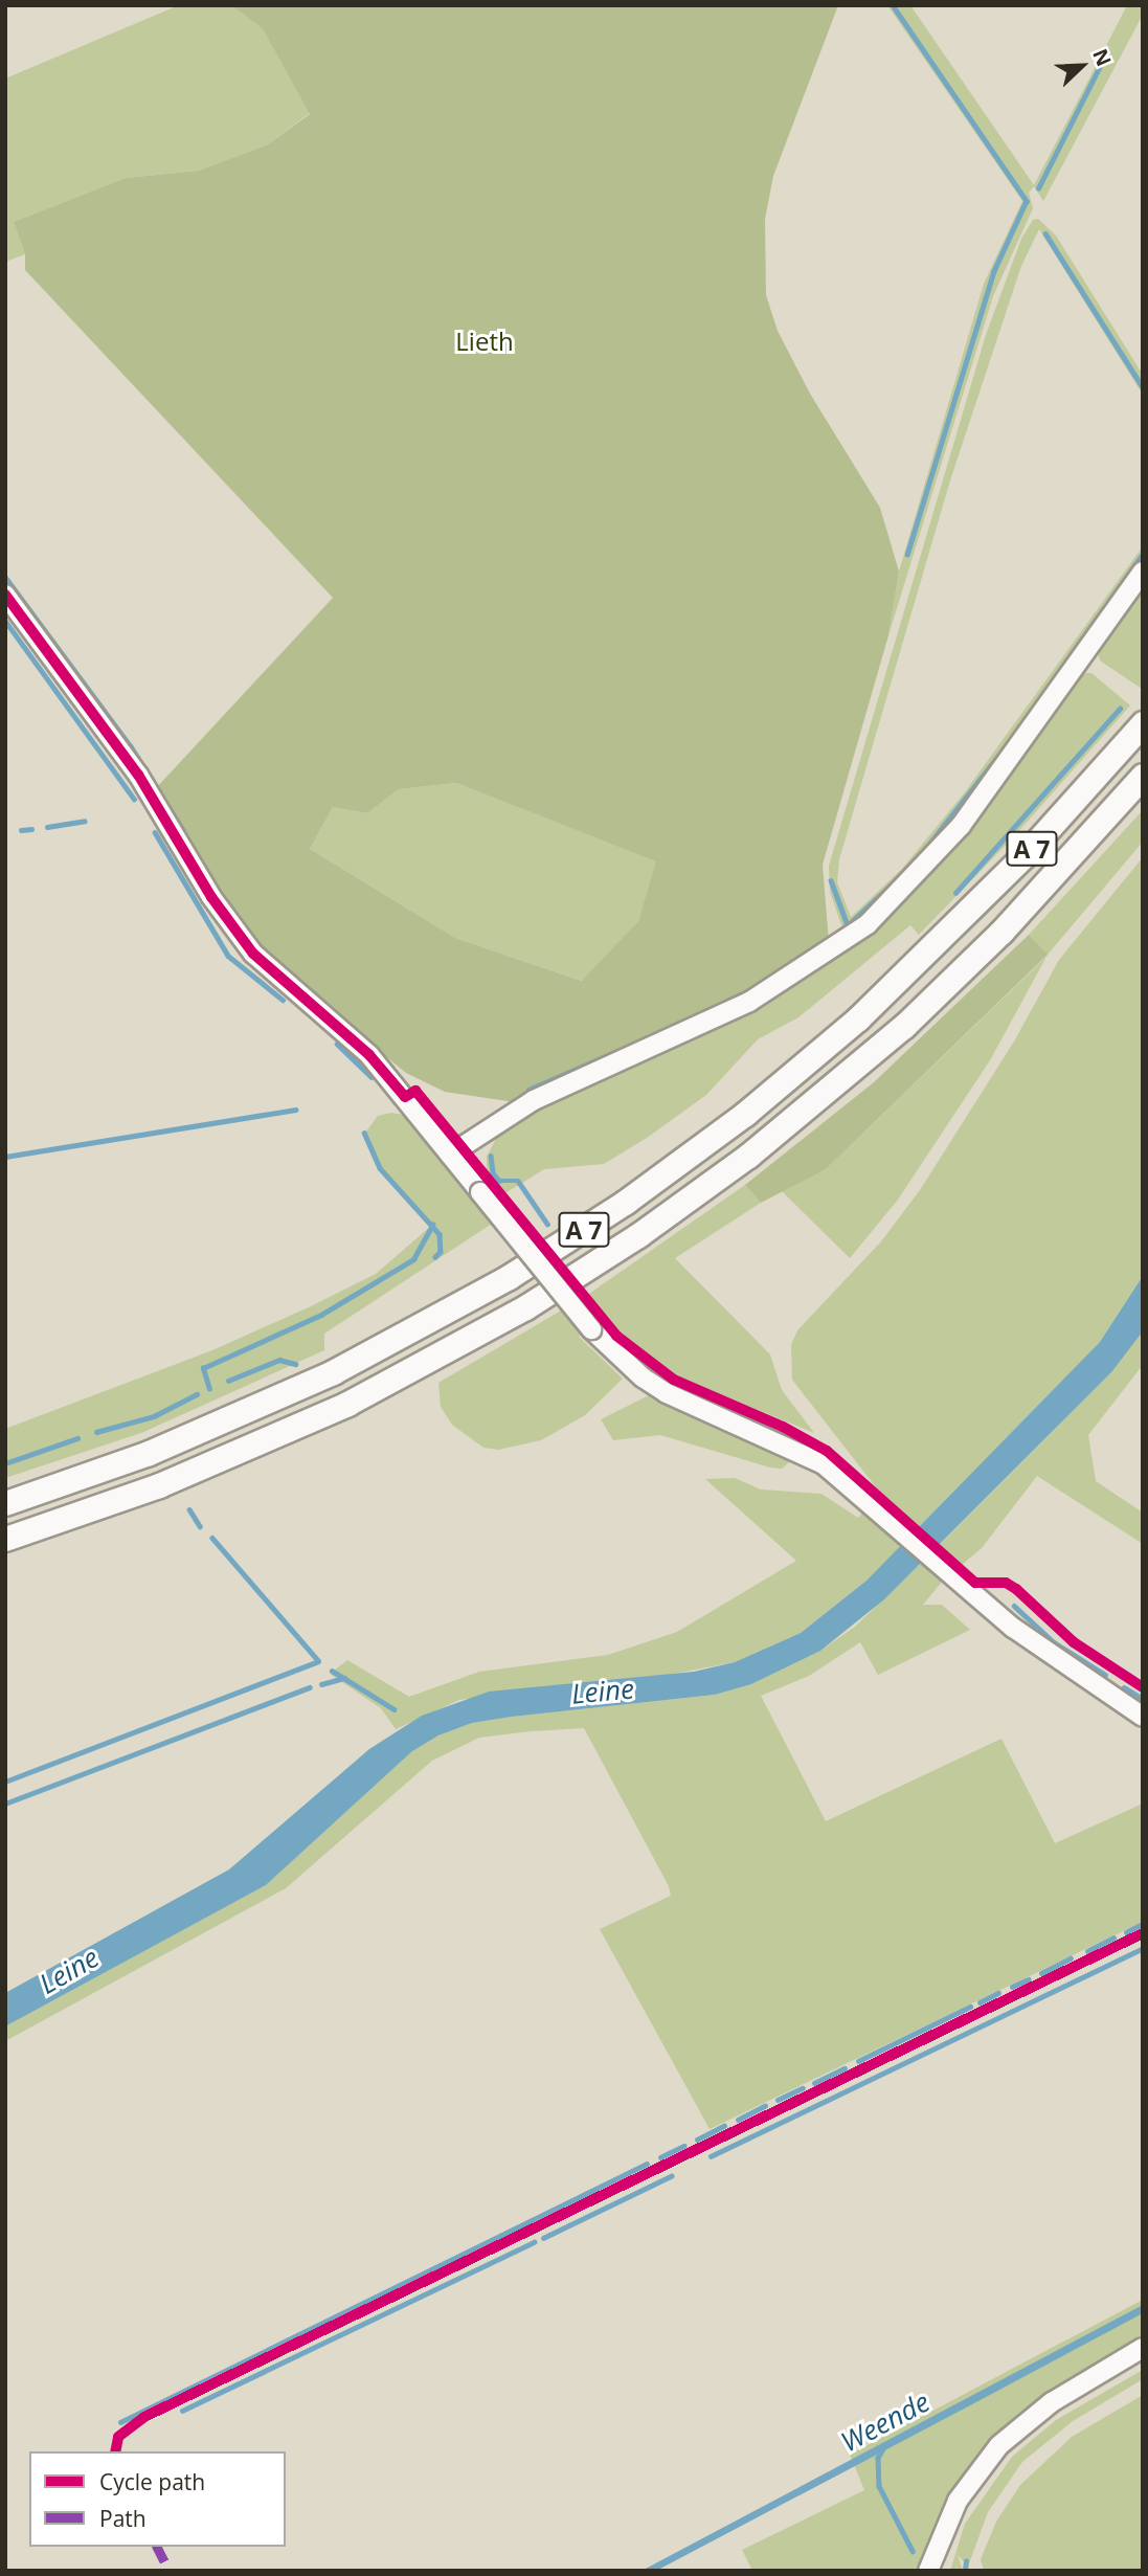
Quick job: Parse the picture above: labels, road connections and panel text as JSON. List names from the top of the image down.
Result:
{
  "streets": {
    "highway": ["A 7"]
  },
  "water": ["Leine", "Weende"],
  "parks": ["Lieth"],
  "legend": ["Cycle path", "Path"],
  "north": "top right"
}
